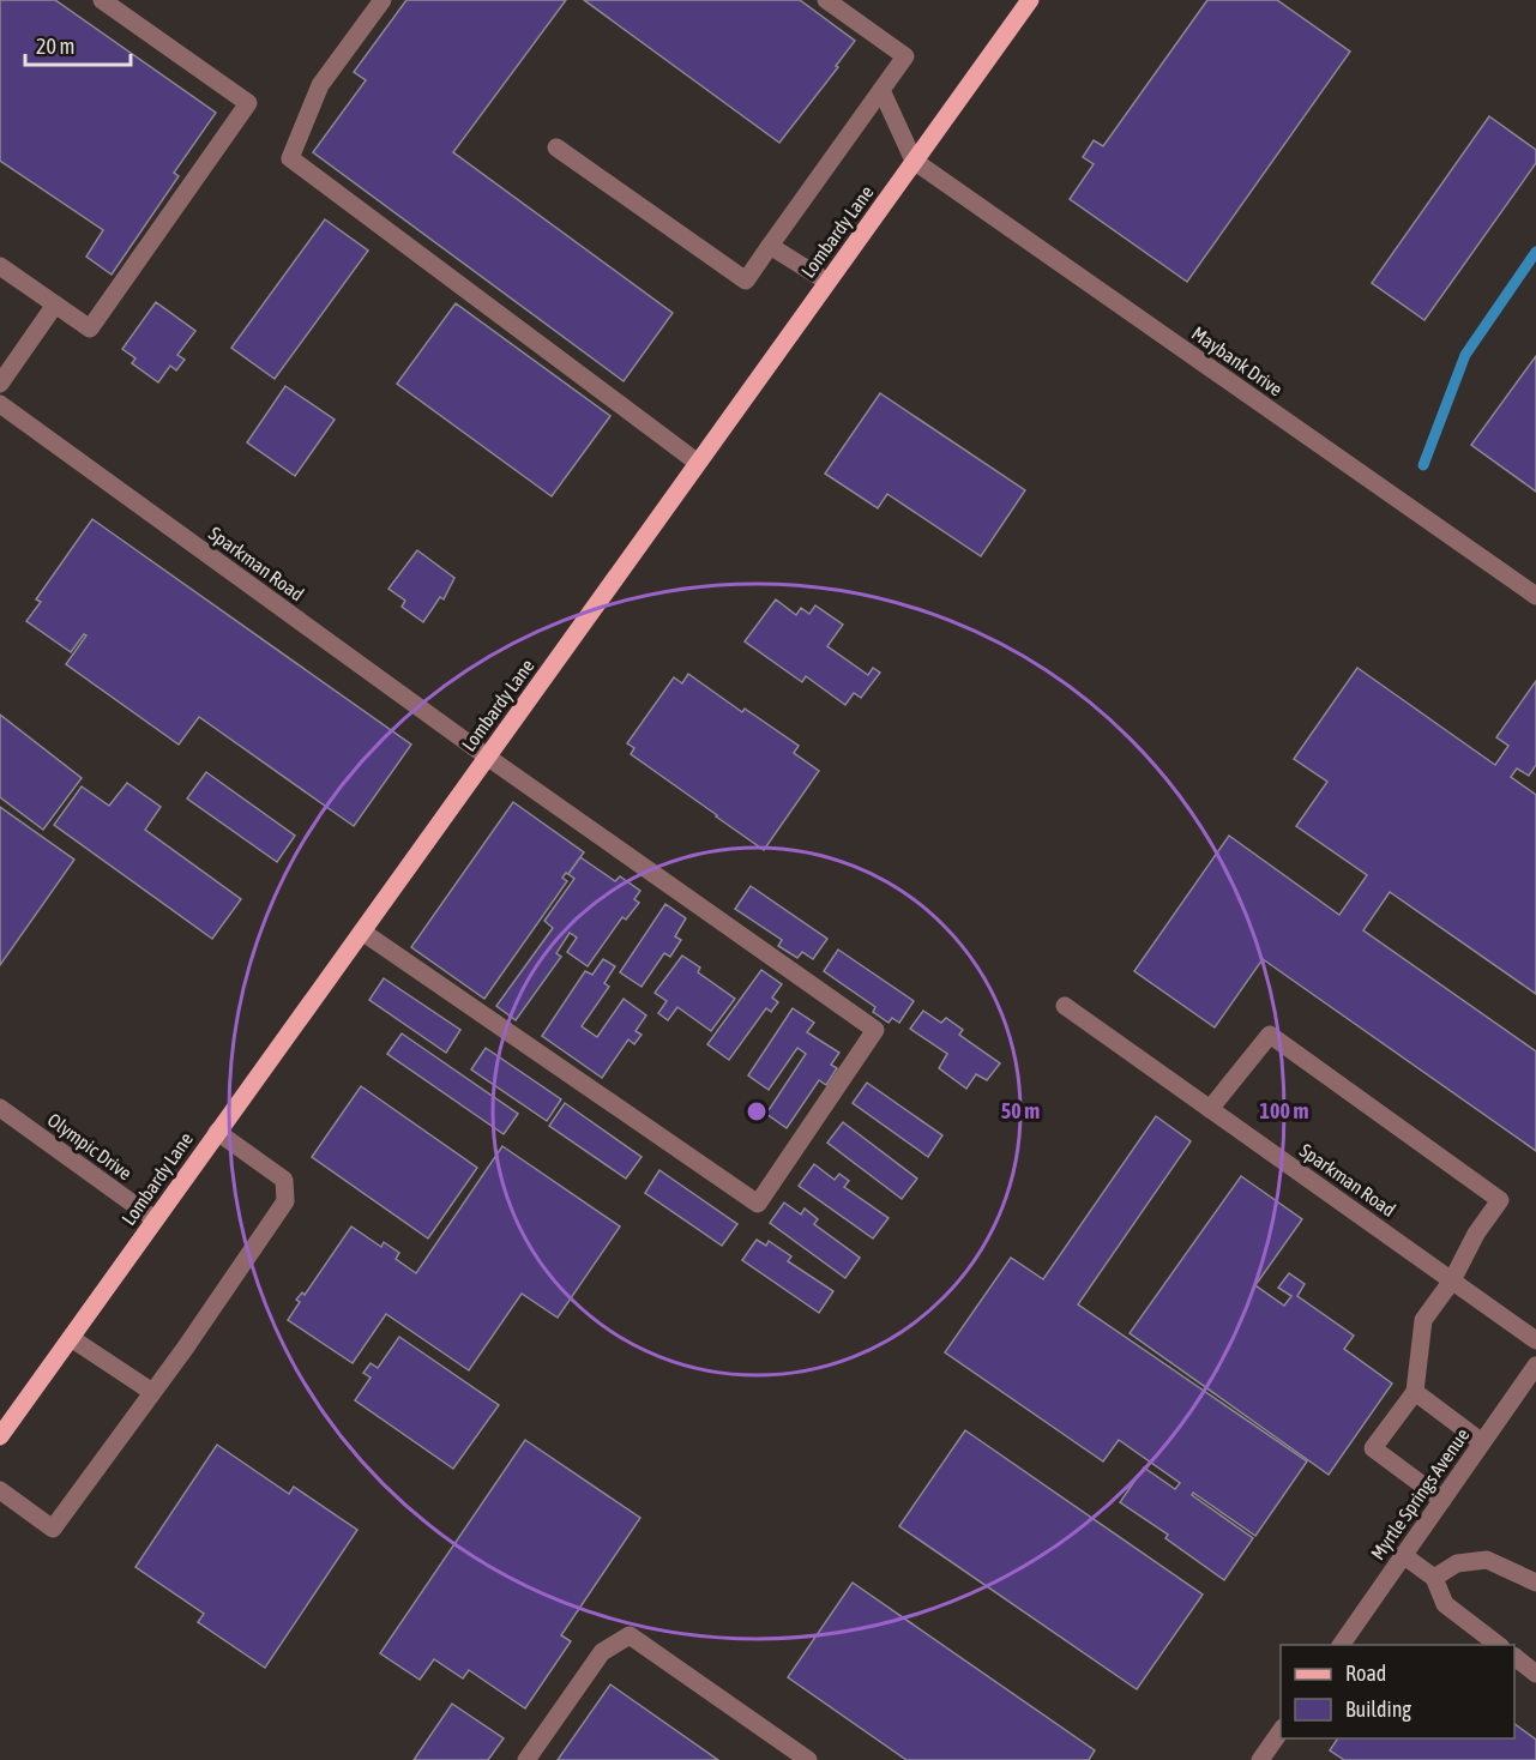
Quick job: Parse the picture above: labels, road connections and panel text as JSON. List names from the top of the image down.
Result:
{
  "streets": {
    "main road": ["Lombardy Lane"],
    "street": [
      "Maybank Drive",
      "Sparkman Road",
      "Olympic Drive",
      "Myrtle Springs Avenue"
    ]
  },
  "crossings": [
    ["Lombardy Lane", "Maybank Drive"],
    ["Lombardy Lane", "Sparkman Road"],
    ["Lombardy Lane", "Olympic Drive"]
  ],
  "legend": ["Road", "Building"],
  "scale_bar": "20 m",
  "rings": ["50 m", "100 m"]
}
